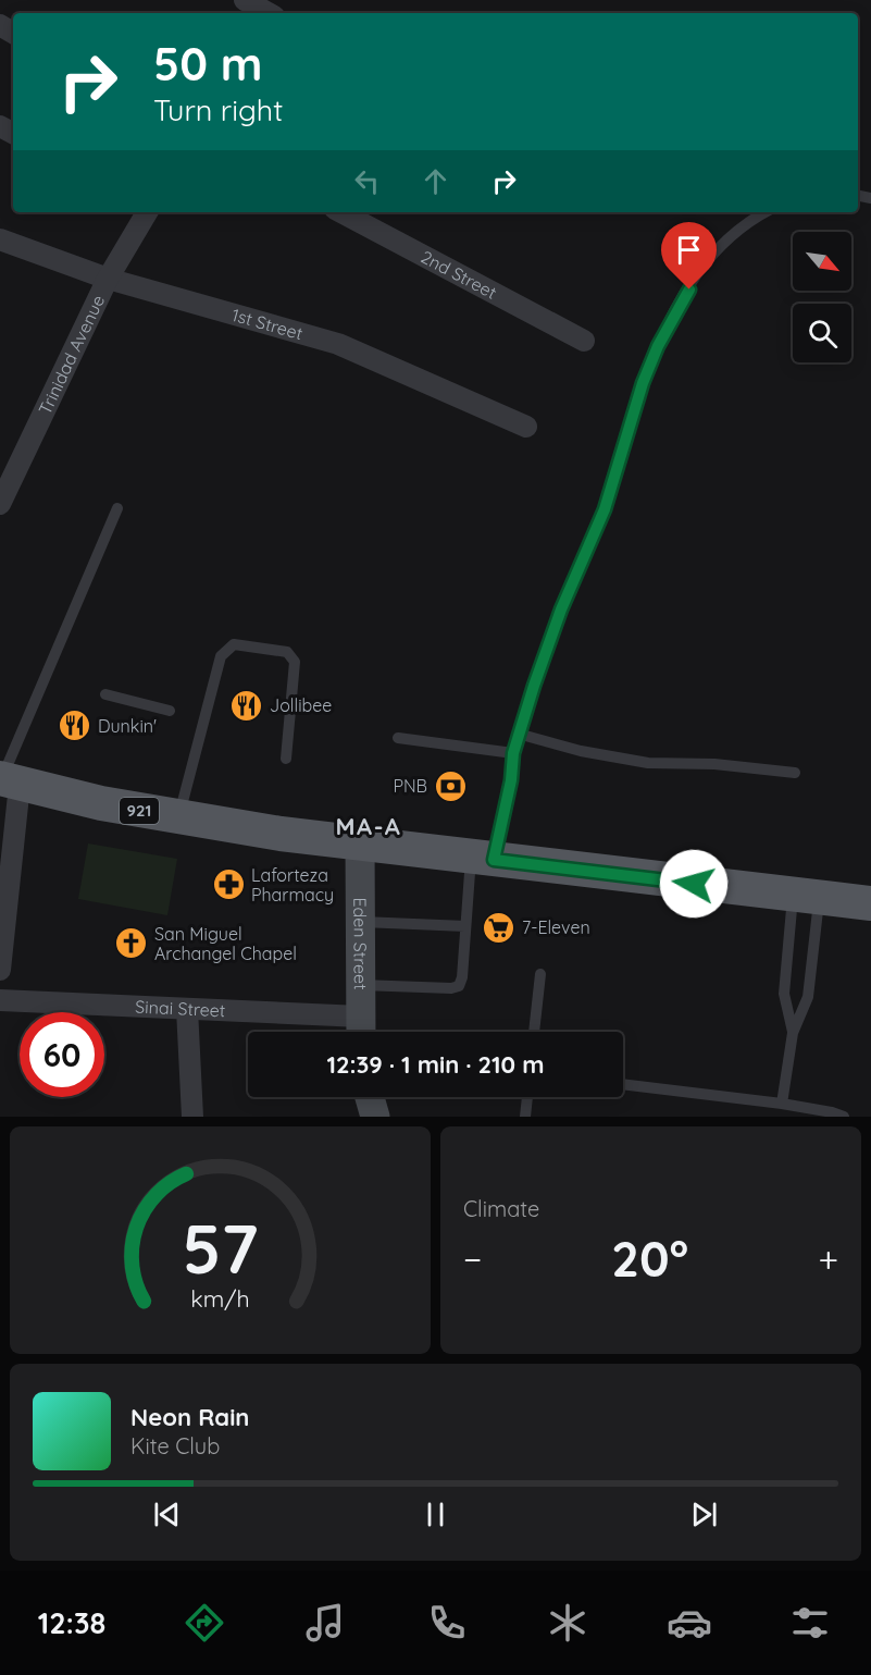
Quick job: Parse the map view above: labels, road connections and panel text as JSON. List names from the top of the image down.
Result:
{
  "streets": {
    "main road": ["921", "Eden Street"],
    "street": [
      "2nd Street",
      "1st Street",
      "Trinidad Avenue",
      "Sinai Street"
    ]
  },
  "crossings": [
    ["1st Street", "Trinidad Avenue"],
    ["921", "Eden Street"]
  ],
  "districts": ["MA-A"],
  "places": {
    "restaurant": ["Jollibee", "Dunkin'"],
    "bank": ["PNB"],
    "pharmacy": ["Laforteza Pharmacy"],
    "supermarket": ["7-Eleven"],
    "church": ["San Miguel Archangel Chapel"]
  },
  "north": "bottom right",
  "page": {
    "turn": ["50 m", "Turn right"],
    "limit": "60",
    "trip": "12:39 · 1 min · 210 m",
    "tile": "Climate",
    "heat": ["−", "20°", "+"],
    "song": ["Neon Rain", "Kite Club"],
    "tabs": "12:38",
    "gauge": ["57", "km/h"]
  }
}
